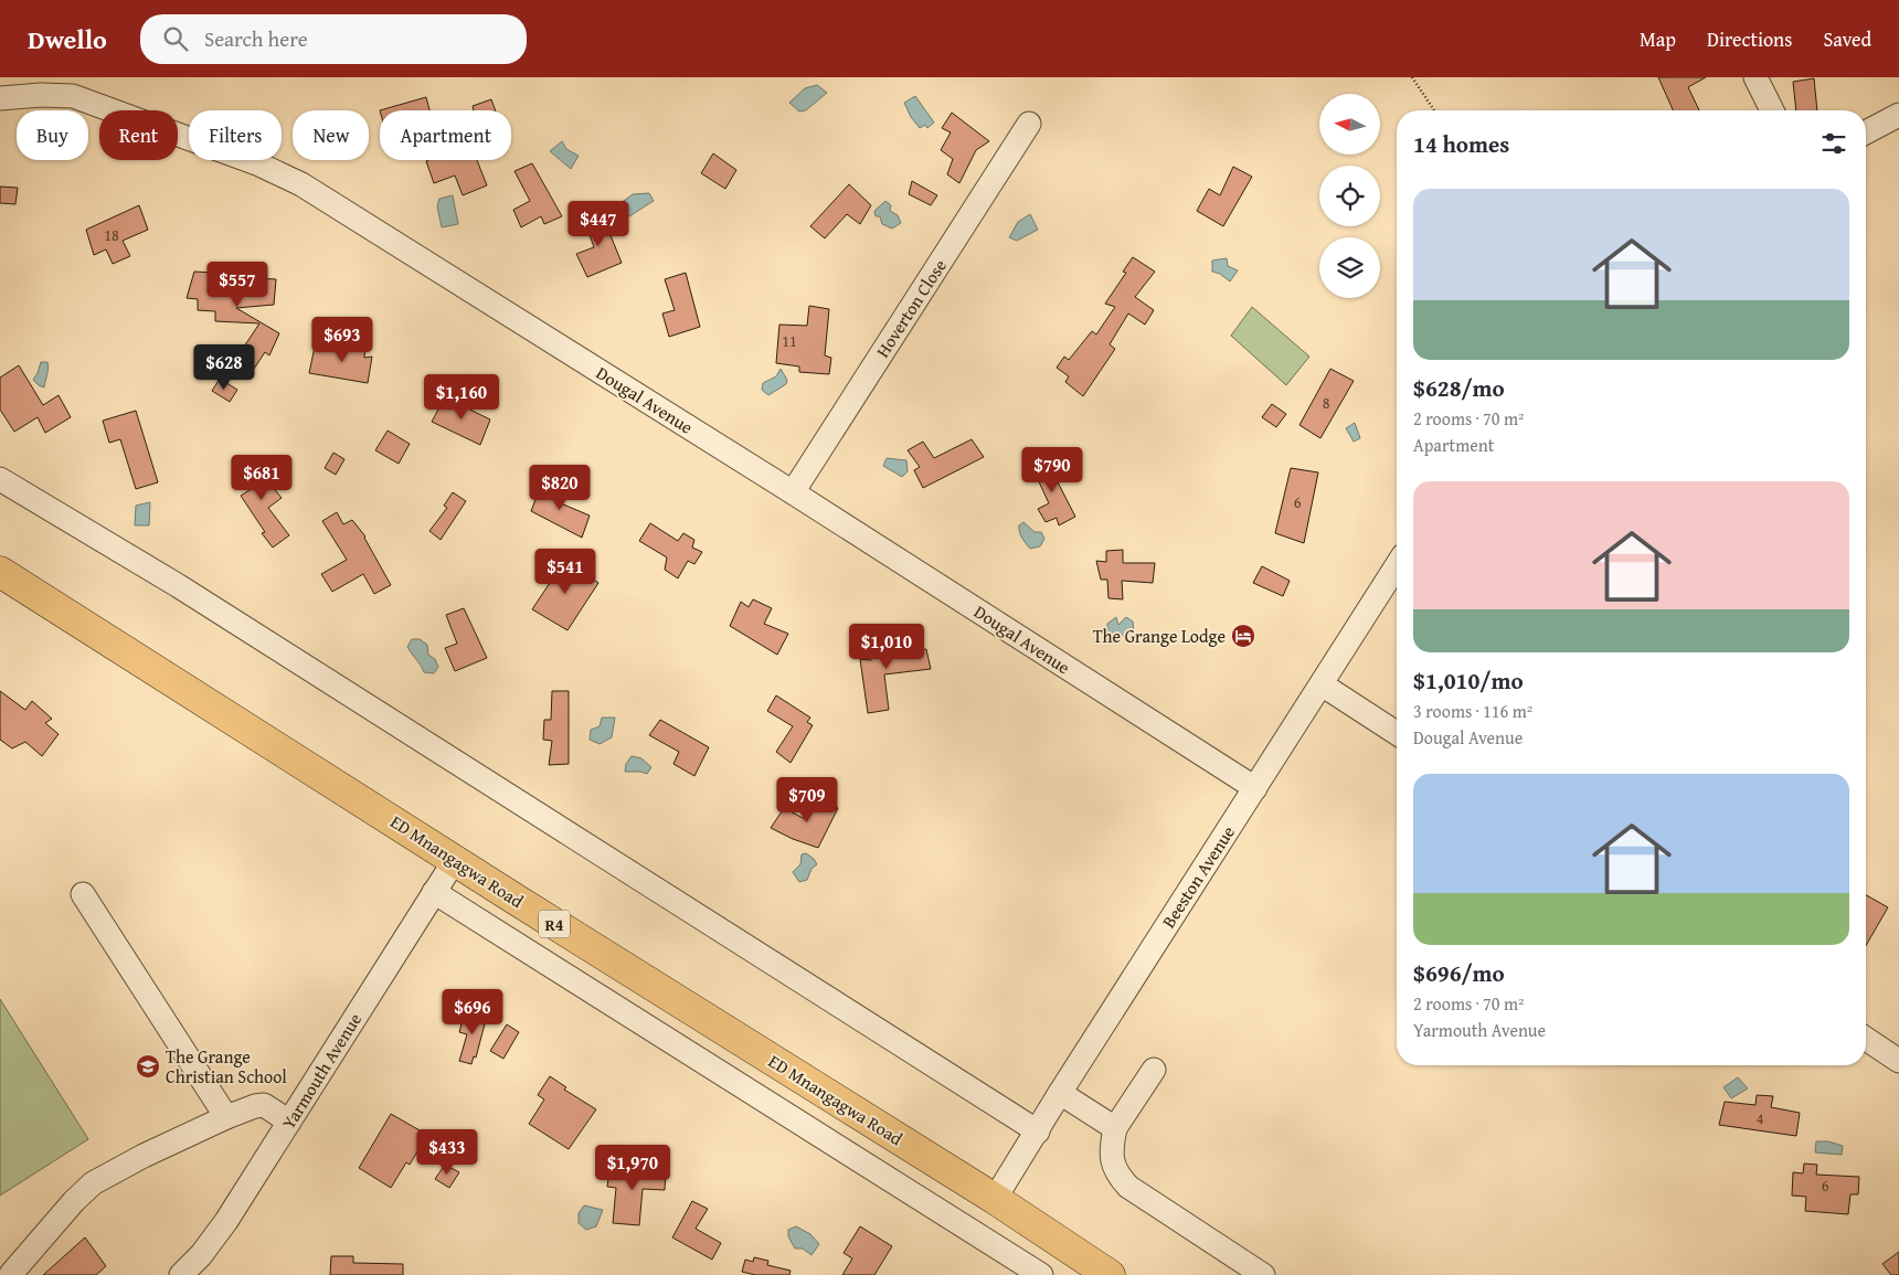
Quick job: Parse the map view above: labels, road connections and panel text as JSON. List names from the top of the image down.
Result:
{
  "streets": {
    "highway": ["ED Mnangagwa Road", "R4"],
    "street": [
      "Hoverton Close",
      "Dougal Avenue",
      "Beeston Avenue",
      "Yarmouth Avenue"
    ]
  },
  "crossings": [
    ["Hoverton Close", "Dougal Avenue"],
    ["Dougal Avenue", "Beeston Avenue"],
    ["ED Mnangagwa Road", "Beeston Avenue"],
    ["ED Mnangagwa Road", "Yarmouth Avenue"]
  ],
  "places": {
    "hotel": ["The Grange Lodge"],
    "school or university": ["The Grange Christian School"]
  },
  "house_numbers": [
    "18",
    "11",
    "8",
    "6",
    "4",
    "6"
  ],
  "north": "left",
  "page": {
    "header": "Dwello",
    "search": "Search here",
    "nav": ["Map", "Directions", "Saved"],
    "chip": [
      "Buy",
      "Rent",
      "Filters",
      "New",
      "Apartment"
    ],
    "heading": "14 homes",
    "list": [
      {
        "name": "$628/mo",
        "note": "2 rooms · 70 m² · Apartment"
      },
      {
        "name": "$1,010/mo",
        "note": "3 rooms · 116 m² · Dougal Avenue"
      },
      {
        "name": "$696/mo",
        "note": "2 rooms · 70 m² · Yarmouth Avenue"
      }
    ],
    "price": [
      "$447",
      "$557",
      "$693",
      "$628",
      "$1,160",
      "$790",
      "$681",
      "$820",
      "$541",
      "$1,010",
      "$709",
      "$696",
      "$433",
      "$1,970"
    ]
  }
}
